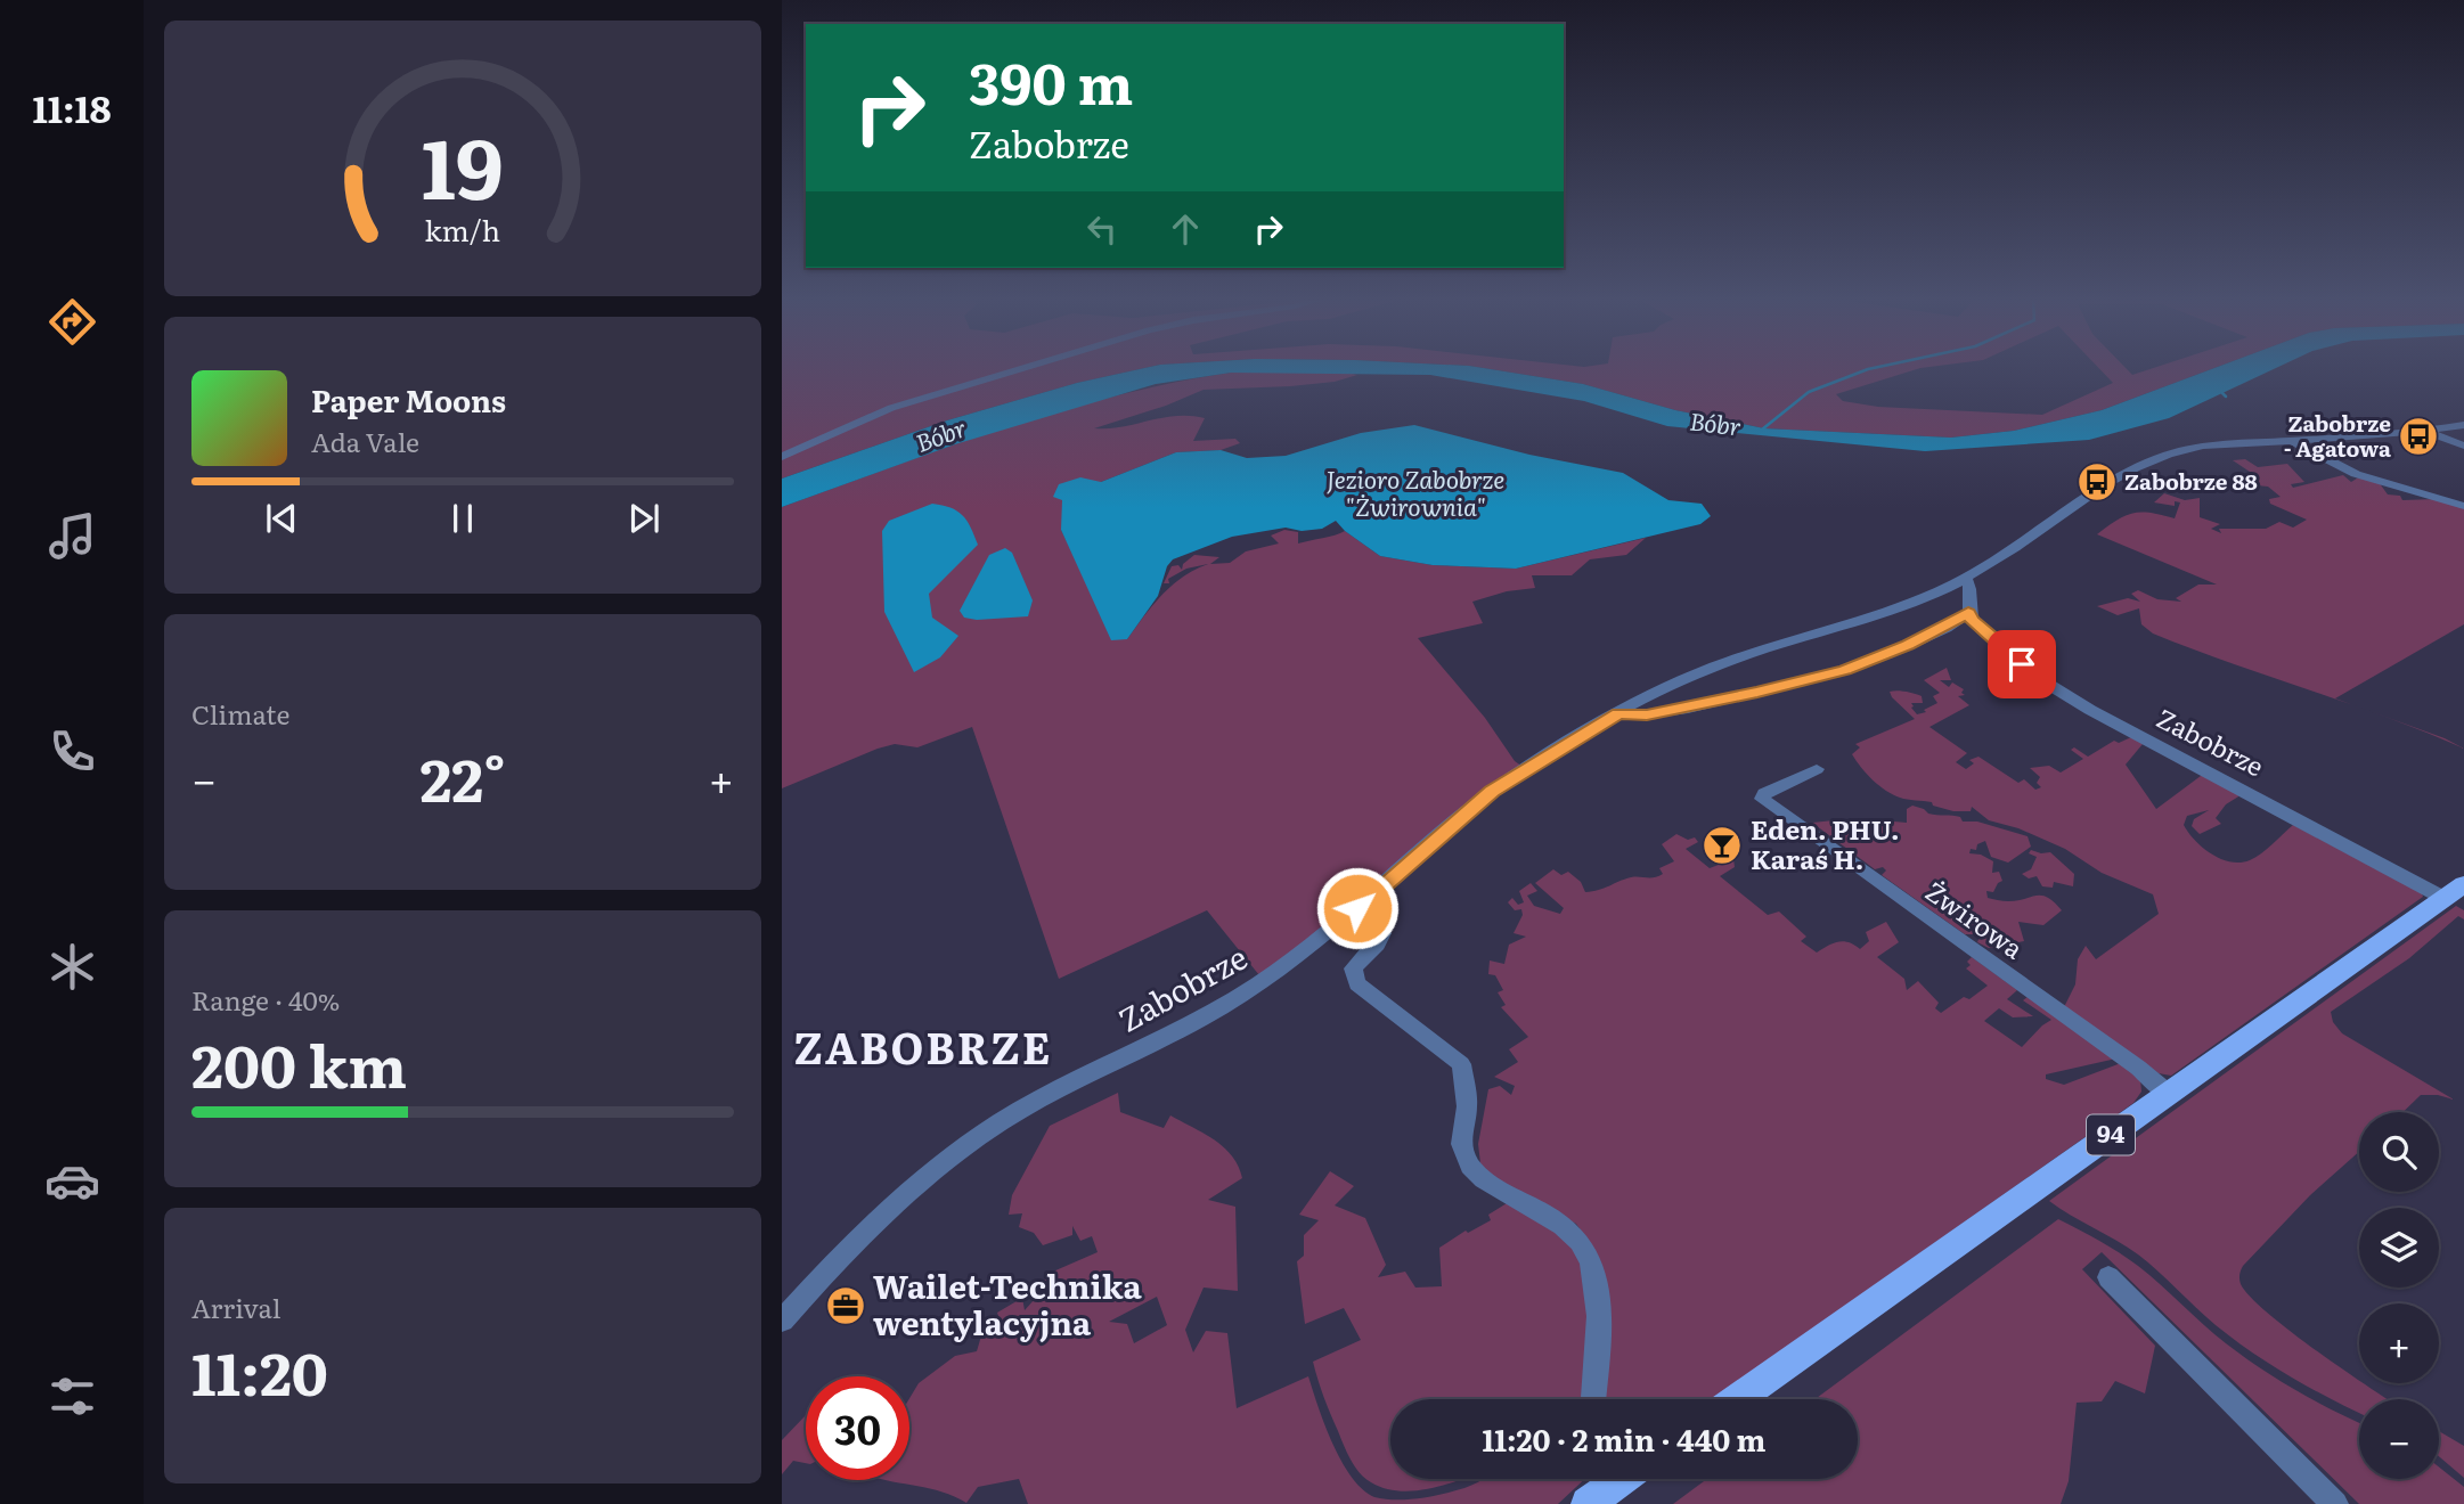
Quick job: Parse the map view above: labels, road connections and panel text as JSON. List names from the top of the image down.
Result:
{
  "streets": {
    "main road": ["94"],
    "street": ["Zabobrze", "Żwirowa"]
  },
  "crossings": [
    ["Zabobrze", "94"],
    ["Żwirowa", "94"]
  ],
  "districts": ["ZABOBRZE"],
  "water": ["Bóbr", "Jezioro Zabobrze \"Żwirownia\""],
  "places": {
    "bus stop": ["Zabobrze - Agatowa", "Zabobrze 88"],
    "bar": ["Eden. PHU. Karaś H."],
    "office": ["Wailet-Technika wentylacyjna"]
  },
  "page": {
    "tabs": "11:18",
    "turn": ["390 m", "Zabobrze"],
    "song": ["Paper Moons", "Ada Vale"],
    "tile": [
      "Climate",
      ["Range · 40%", "200 km"],
      ["Arrival", "11:20"]
    ],
    "heat": ["−", "22°", "+"],
    "map_buttons": ["+", "−"],
    "limit": "30",
    "trip": "11:20 · 2 min · 440 m",
    "gauge": ["19", "km/h"]
  }
}
